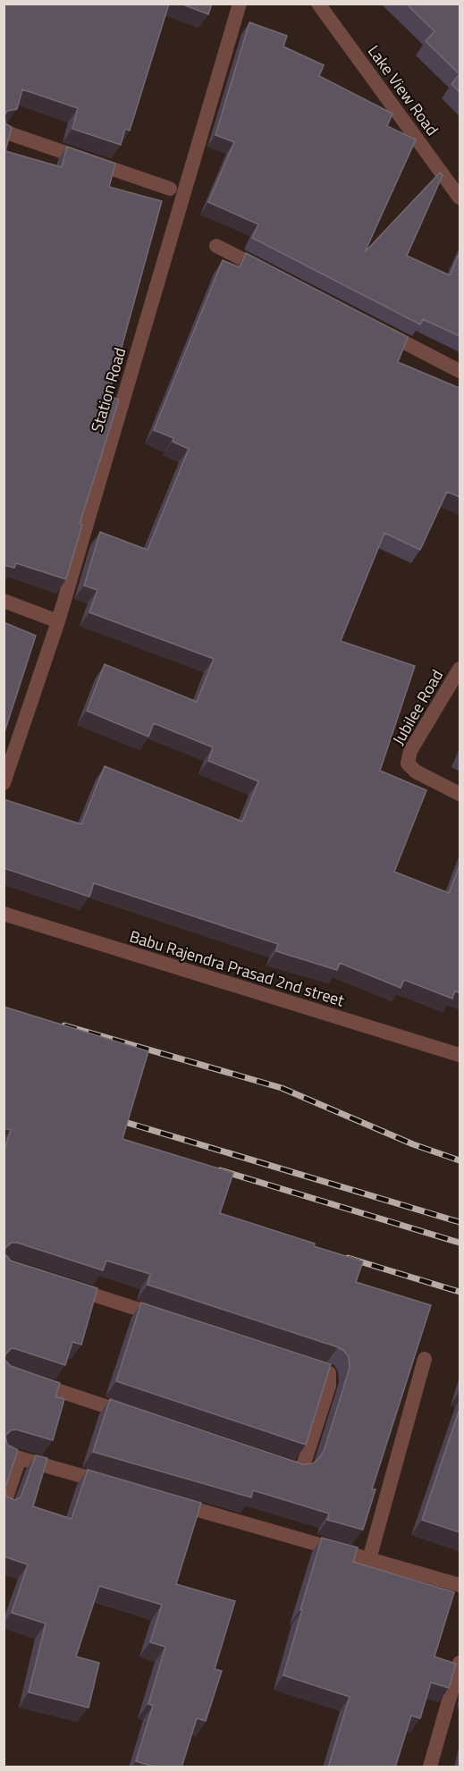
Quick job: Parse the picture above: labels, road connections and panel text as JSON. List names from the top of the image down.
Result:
{
  "streets": {
    "street": [
      "Lake View Road",
      "Station Road",
      "Jubilee Road",
      "Babu Rajendra Prasad 2nd street"
    ]
  }
}
